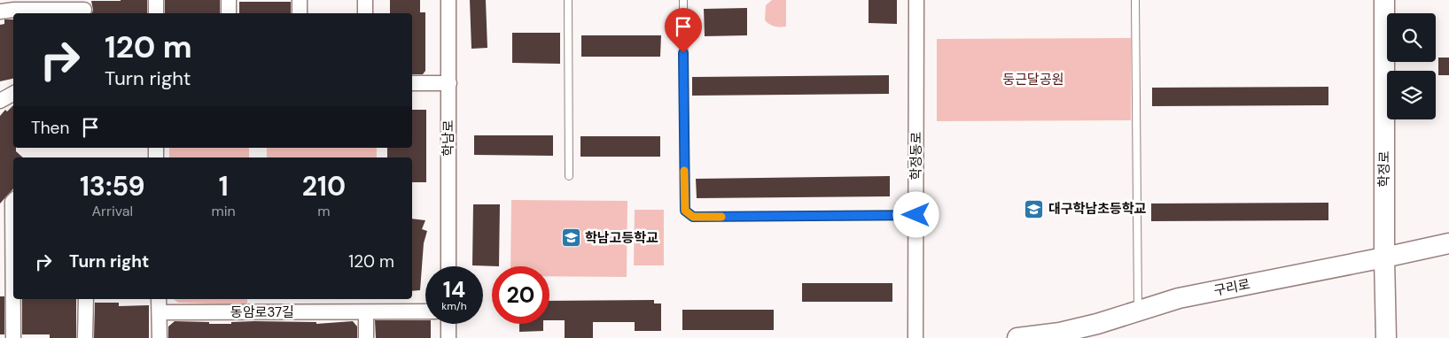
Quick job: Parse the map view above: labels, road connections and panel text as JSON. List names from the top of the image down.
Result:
{
  "streets": {
    "street": [
      "학남로",
      "학정동로",
      "학정로",
      "구리로",
      "동암로37길"
    ]
  },
  "crossings": [
    ["학정로", "구리로"]
  ],
  "parks": ["둥근달공원"],
  "places": {
    "school or university": ["대구학남초등학교", "학남고등학교"]
  },
  "page": {
    "turn": ["120 m", "Turn right"],
    "then": "Then",
    "eta": [
      "13:59",
      "Arrival",
      "1",
      "min",
      "210",
      "m"
    ],
    "list": [
      {
        "name": "Turn right",
        "value": "120 m"
      }
    ],
    "speed": "14 km/h",
    "limit": "20"
  }
}
